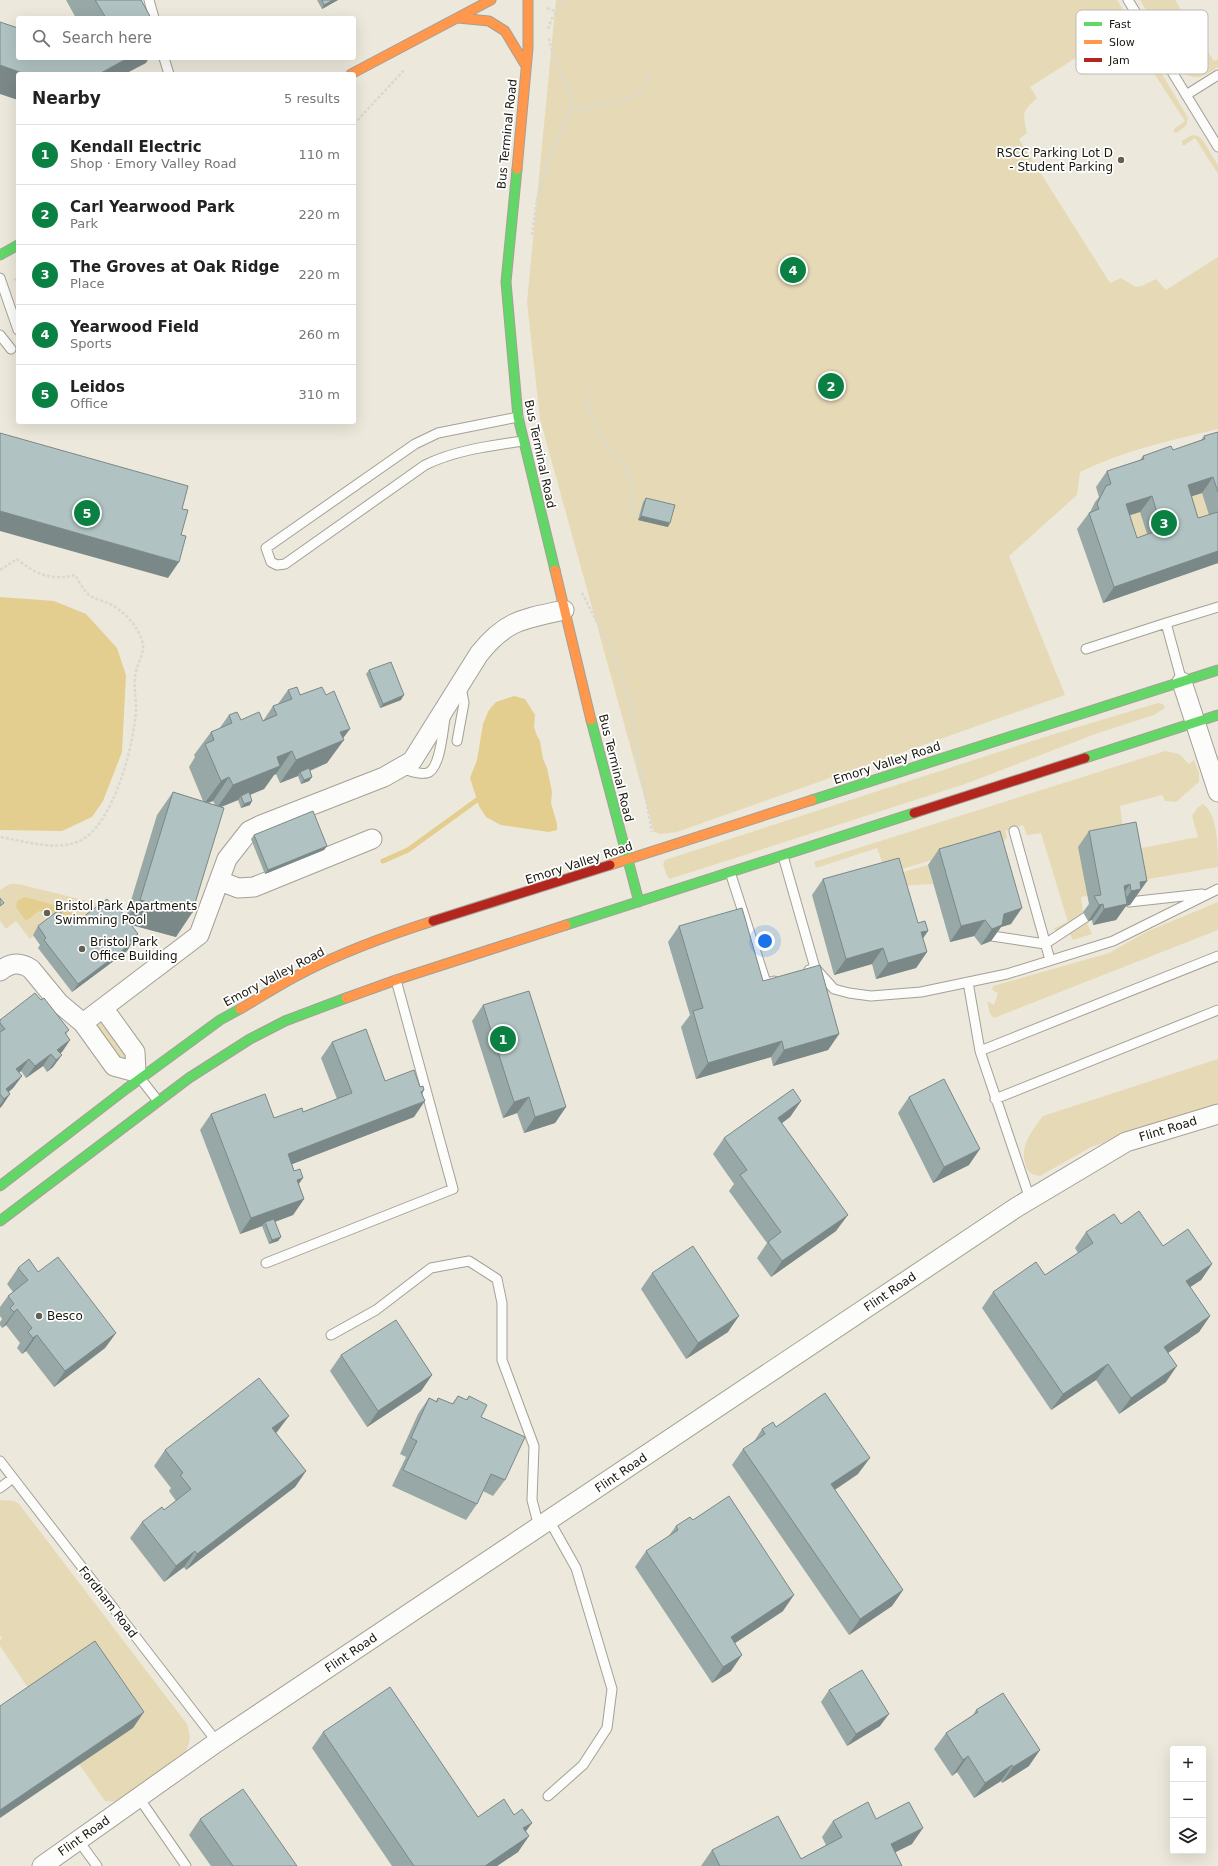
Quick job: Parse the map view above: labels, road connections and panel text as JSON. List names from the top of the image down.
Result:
{
  "streets": {
    "main road": ["Bus Terminal Road", "Emory Valley Road"],
    "street": ["Flint Road"],
    "lane": ["Fordham Road"]
  },
  "crossings": [
    ["Bus Terminal Road", "Emory Valley Road"],
    ["Flint Road", "Fordham Road"]
  ],
  "places": [
    "RSCC Parking Lot D - Student Parking",
    "Bristol Park Apartments Swimming Pool",
    "Bristol Park Office Building",
    "Besco"
  ],
  "legend": ["Fast", "Slow", "Jam"],
  "page": {
    "search": "Search here",
    "heading": ["Nearby", "5 results"],
    "list": [
      {
        "mark": "1",
        "name": "Kendall Electric",
        "note": "Shop · Emory Valley Road",
        "value": "110 m"
      },
      {
        "mark": "2",
        "name": "Carl Yearwood Park",
        "note": "Park",
        "value": "220 m"
      },
      {
        "mark": "3",
        "name": "The Groves at Oak Ridge",
        "note": "Place",
        "value": "220 m"
      },
      {
        "mark": "4",
        "name": "Yearwood Field",
        "note": "Sports",
        "value": "260 m"
      },
      {
        "mark": "5",
        "name": "Leidos",
        "note": "Office",
        "value": "310 m"
      }
    ],
    "pins": [
      "4",
      "2",
      "5",
      "3",
      "1"
    ],
    "map_buttons": ["+", "−"]
  }
}
